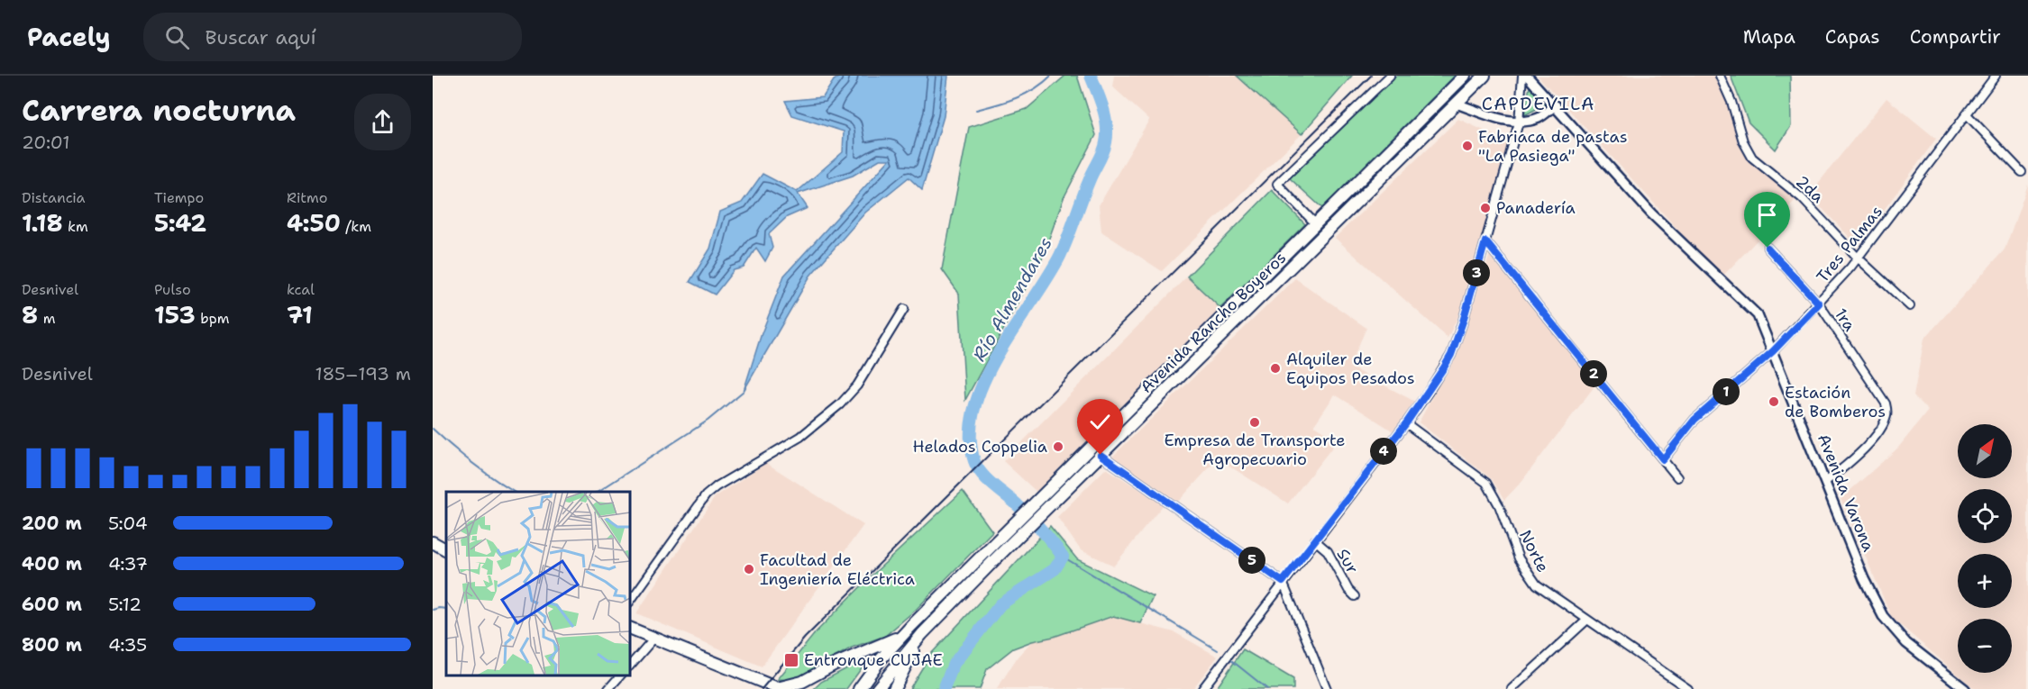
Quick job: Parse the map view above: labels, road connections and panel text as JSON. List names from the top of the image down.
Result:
{
  "streets": {
    "highway": ["Avenida Rancho Boyeros"],
    "street": [
      "2da",
      "Tres Palmas",
      "1ra",
      "Avenida Varona",
      "Norte",
      "Sur"
    ]
  },
  "crossings": [
    ["2da", "Tres Palmas"],
    ["Tres Palmas", "1ra"],
    ["Tres Palmas", "Avenida Varona"],
    ["1ra", "Avenida Varona"]
  ],
  "districts": ["CAPDEVILA"],
  "water": ["Río Almendares"],
  "places": {
    "other": [
      "Fabriaca de pastas \"La Pasiega\"",
      "Panadería",
      "Alquiler de Equipos Pesados",
      "Estación de Bomberos",
      "Empresa de Transporte Agropecuario",
      "Helados Coppelia",
      "Facultad de Ingeniería Eléctrica"
    ],
    "transit": ["Entronque CUJAE"]
  },
  "north": "top right",
  "page": {
    "header": "Pacely",
    "search": "Buscar aquí",
    "nav": ["Mapa", "Capas", "Compartir"],
    "heading": ["Carrera nocturna", "20:01"],
    "stats": [
      ["Distancia", "1.18 km"],
      ["Tiempo", "5:42"],
      ["Ritmo", "4:50 /km"],
      ["Desnivel", "8 m"],
      ["Pulso", "153 bpm"],
      ["kcal", "71"]
    ],
    "pins": [
      "3",
      "2",
      "1",
      "4",
      "5"
    ],
    "chart": ["Desnivel", "185–193 m"],
    "map_buttons": ["+", "−"],
    "list": [
      {
        "name": "200 m",
        "note": "5:04"
      },
      {
        "name": "400 m",
        "note": "4:37"
      },
      {
        "name": "600 m",
        "note": "5:12"
      },
      {
        "name": "800 m",
        "note": "4:35"
      }
    ]
  }
}
